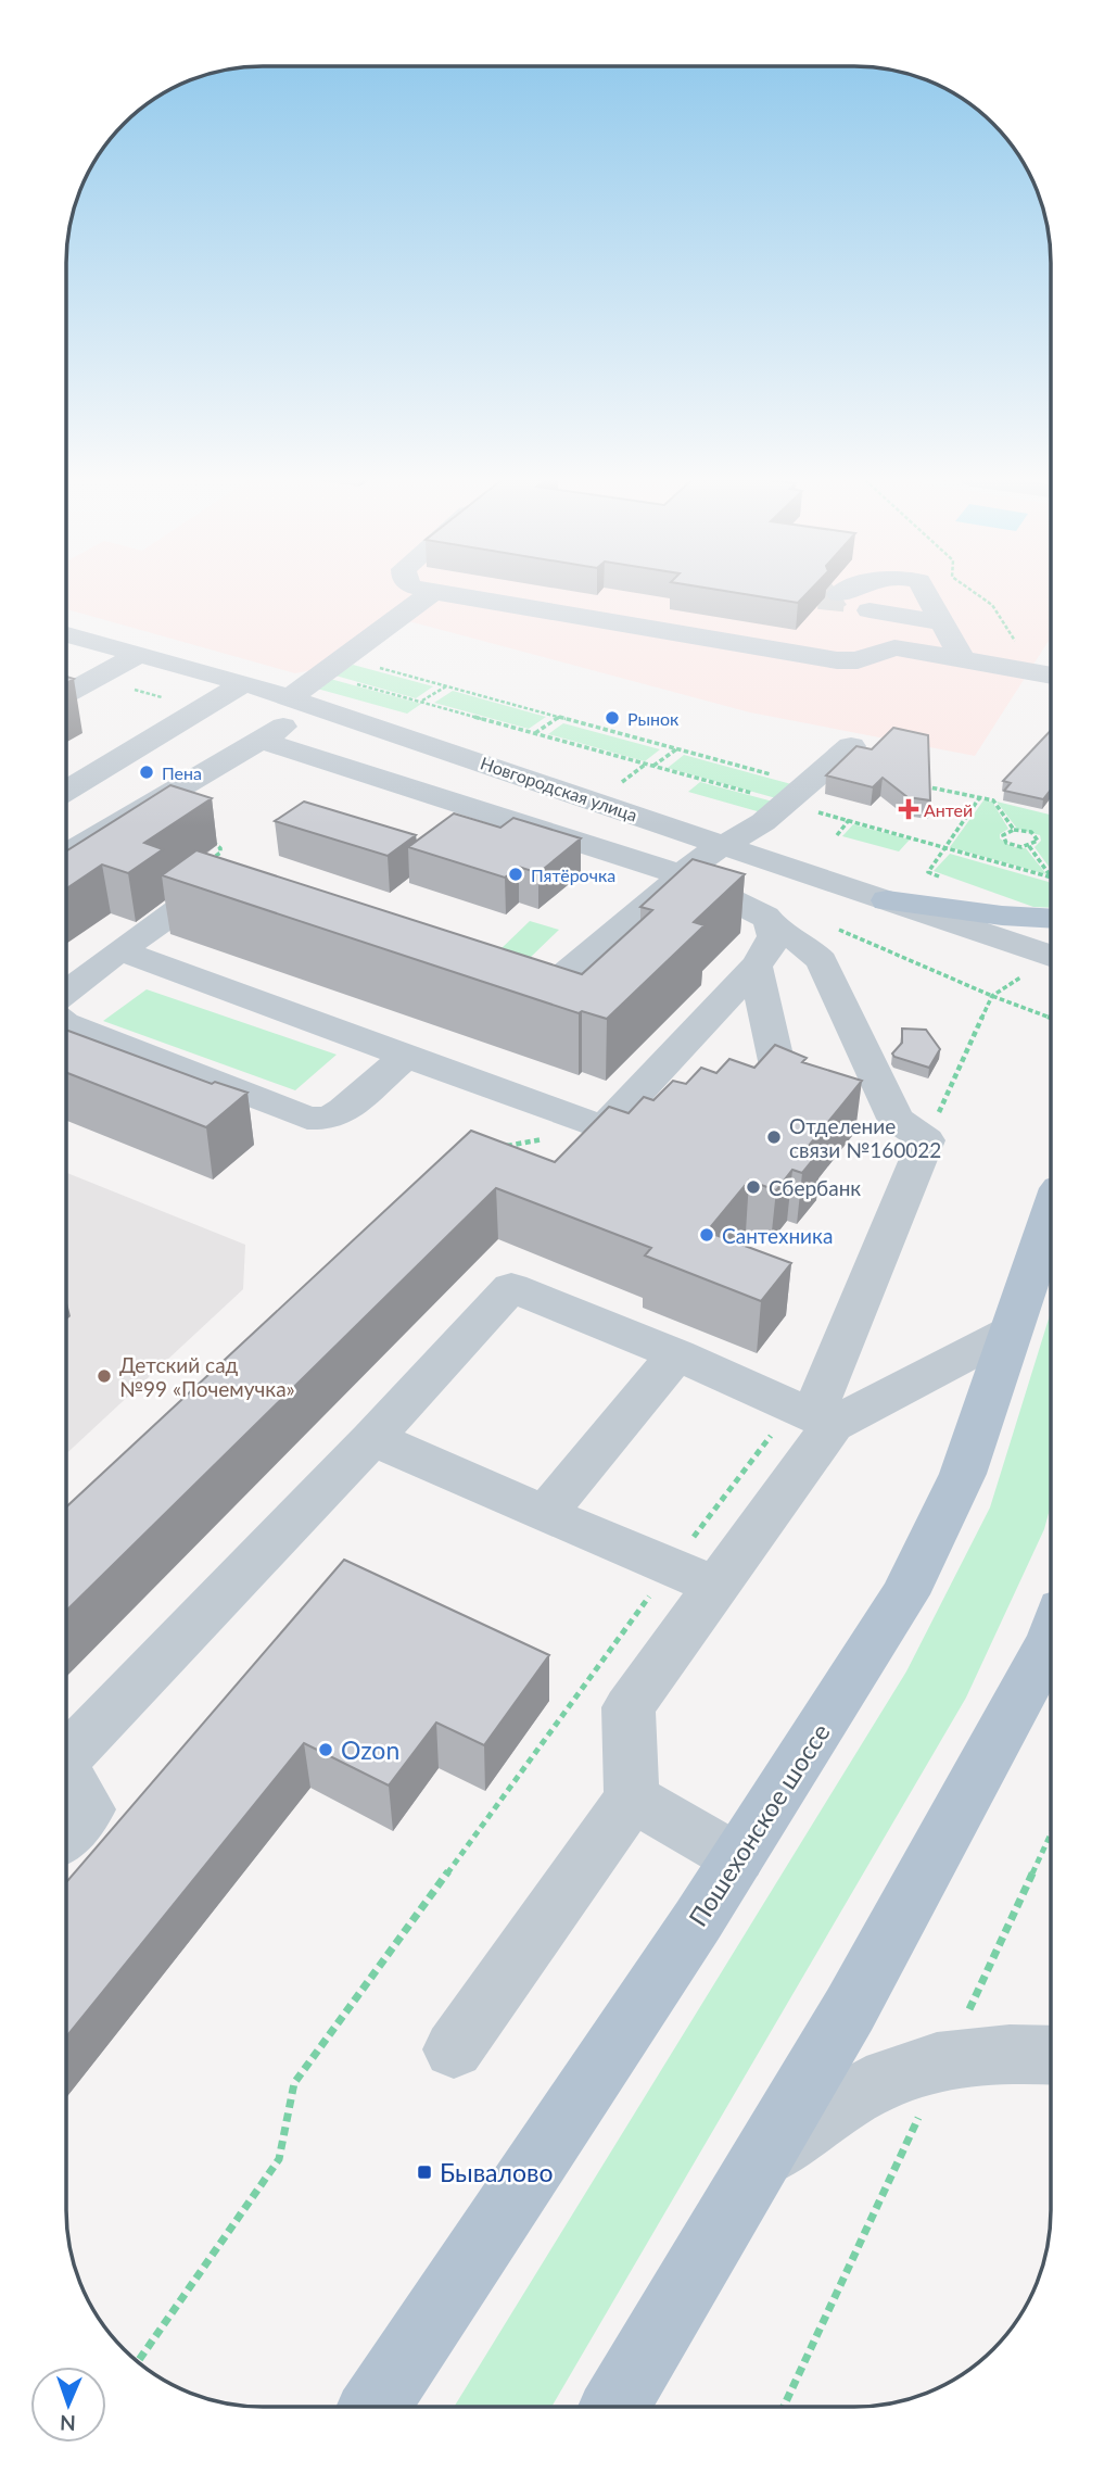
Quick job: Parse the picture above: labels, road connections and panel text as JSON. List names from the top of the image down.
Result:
{
  "streets": {
    "main road": ["Пошехонское шоссе"],
    "street": ["Новгородская улица"]
  },
  "places": {
    "other": [
      "Рынок",
      "Пена",
      "Пятёрочка",
      "Отделение связи №160022",
      "Сбербанк",
      "Сантехника",
      "Детский сад №99 «Почемучка»",
      "Ozon"
    ],
    "health": ["Антей"],
    "transit": ["Бывалово"]
  },
  "north": "bottom"
}
